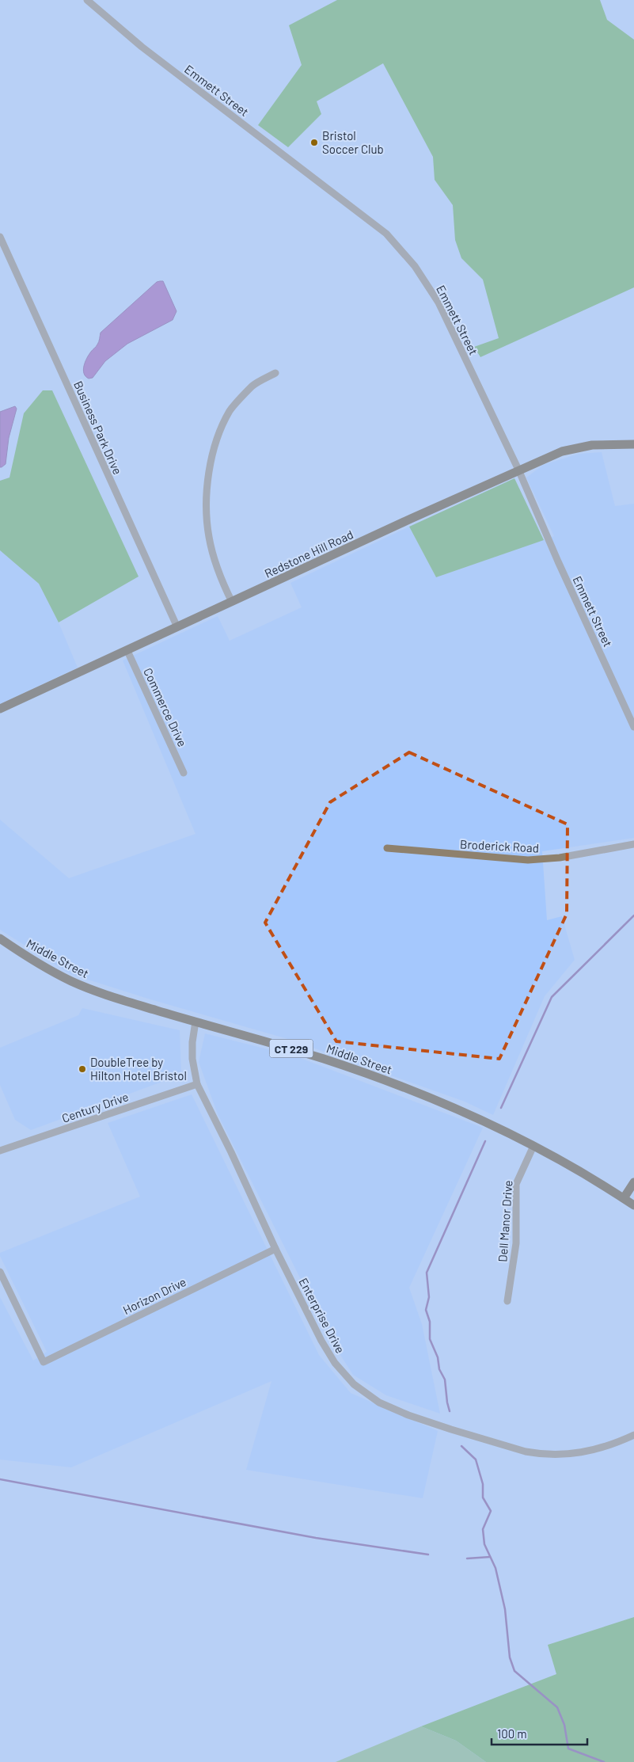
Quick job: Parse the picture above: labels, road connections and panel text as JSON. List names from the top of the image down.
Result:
{
  "streets": {
    "main road": ["Redstone Hill Road", "Middle Street", "CT 229"],
    "street": [
      "Emmett Street",
      "Business Park Drive",
      "Commerce Drive",
      "Broderick Road",
      "Century Drive",
      "Dell Manor Drive",
      "Horizon Drive",
      "Enterprise Drive"
    ]
  },
  "crossings": [
    ["Emmett Street", "Redstone Hill Road"],
    ["Business Park Drive", "Redstone Hill Road"],
    ["Redstone Hill Road", "Commerce Drive"],
    ["Middle Street", "Dell Manor Drive"],
    ["Middle Street", "Enterprise Drive"],
    ["Century Drive", "Enterprise Drive"],
    ["Horizon Drive", "Enterprise Drive"]
  ],
  "places": ["Bristol Soccer Club", "DoubleTree by Hilton Hotel Bristol"],
  "scale_bar": "100 m"
}
